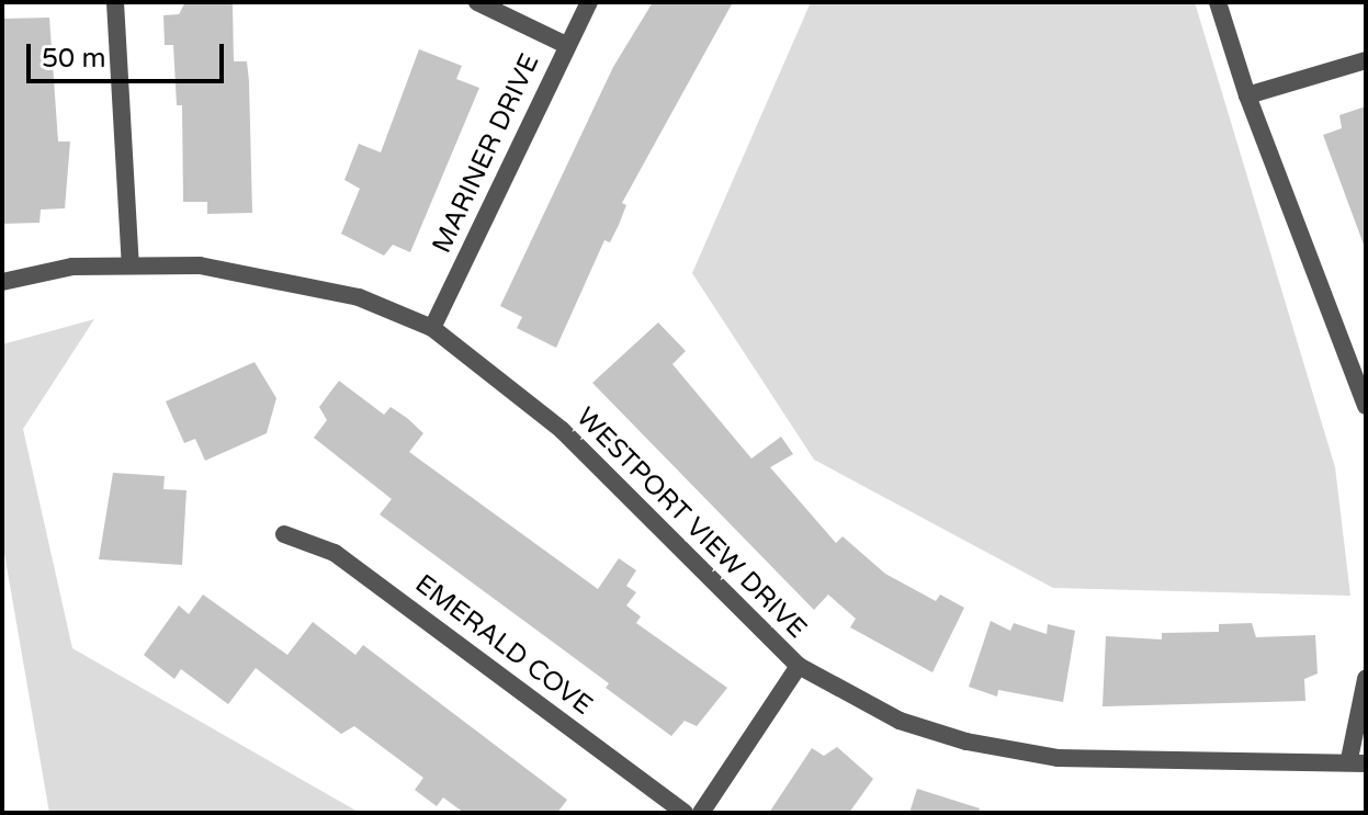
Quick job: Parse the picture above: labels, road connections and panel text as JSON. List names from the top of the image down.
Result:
{
  "streets": {
    "street": ["MARINER DRIVE", "WESTPORT VIEW DRIVE", "EMERALD COVE"]
  },
  "crossings": [
    ["MARINER DRIVE", "WESTPORT VIEW DRIVE"]
  ],
  "scale_bar": "50 m"
}
